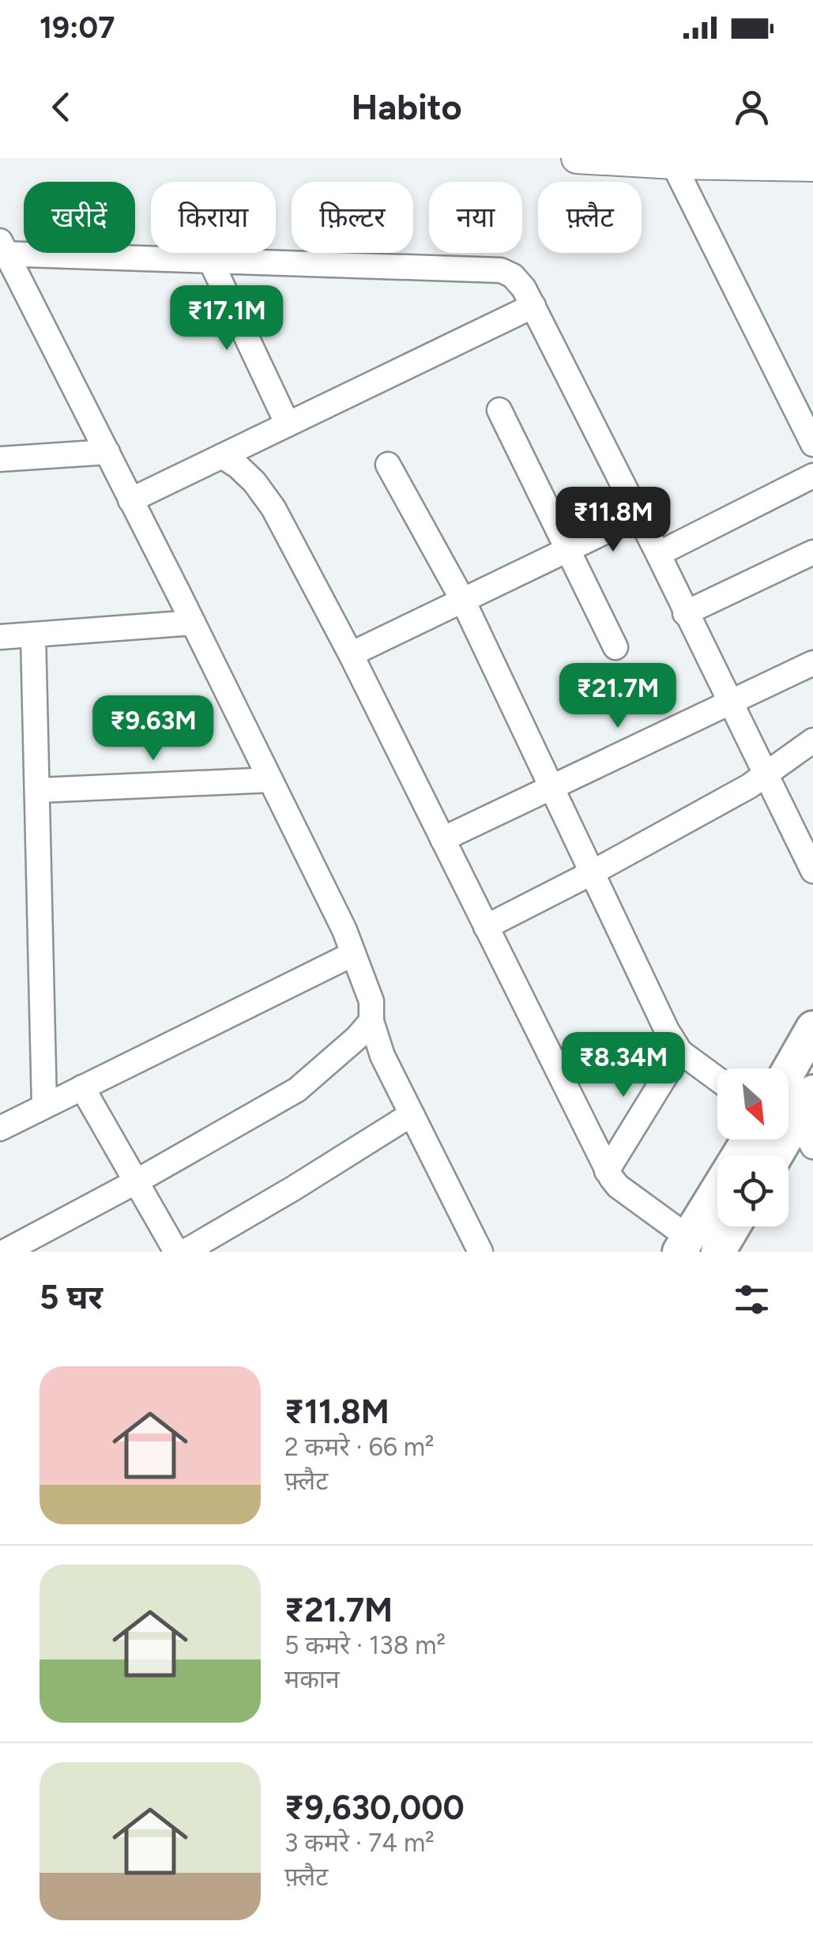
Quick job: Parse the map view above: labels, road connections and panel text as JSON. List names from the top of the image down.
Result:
{
  "north": "bottom right",
  "page": {
    "status": "19:07",
    "header": "Habito",
    "chip": [
      "खरीदें",
      "किराया",
      "फ़िल्टर",
      "नया",
      "फ़्लैट"
    ],
    "price": [
      "₹17.1M",
      "₹11.8M",
      "₹21.7M",
      "₹9.63M",
      "₹8.34M"
    ],
    "heading": "5 घर",
    "list": [
      {
        "name": "₹11.8M",
        "note": "2 कमरे · 66 m² · फ़्लैट"
      },
      {
        "name": "₹21.7M",
        "note": "5 कमरे · 138 m² · मकान"
      },
      {
        "name": "₹9,630,000",
        "note": "3 कमरे · 74 m² · फ़्लैट"
      }
    ]
  }
}
